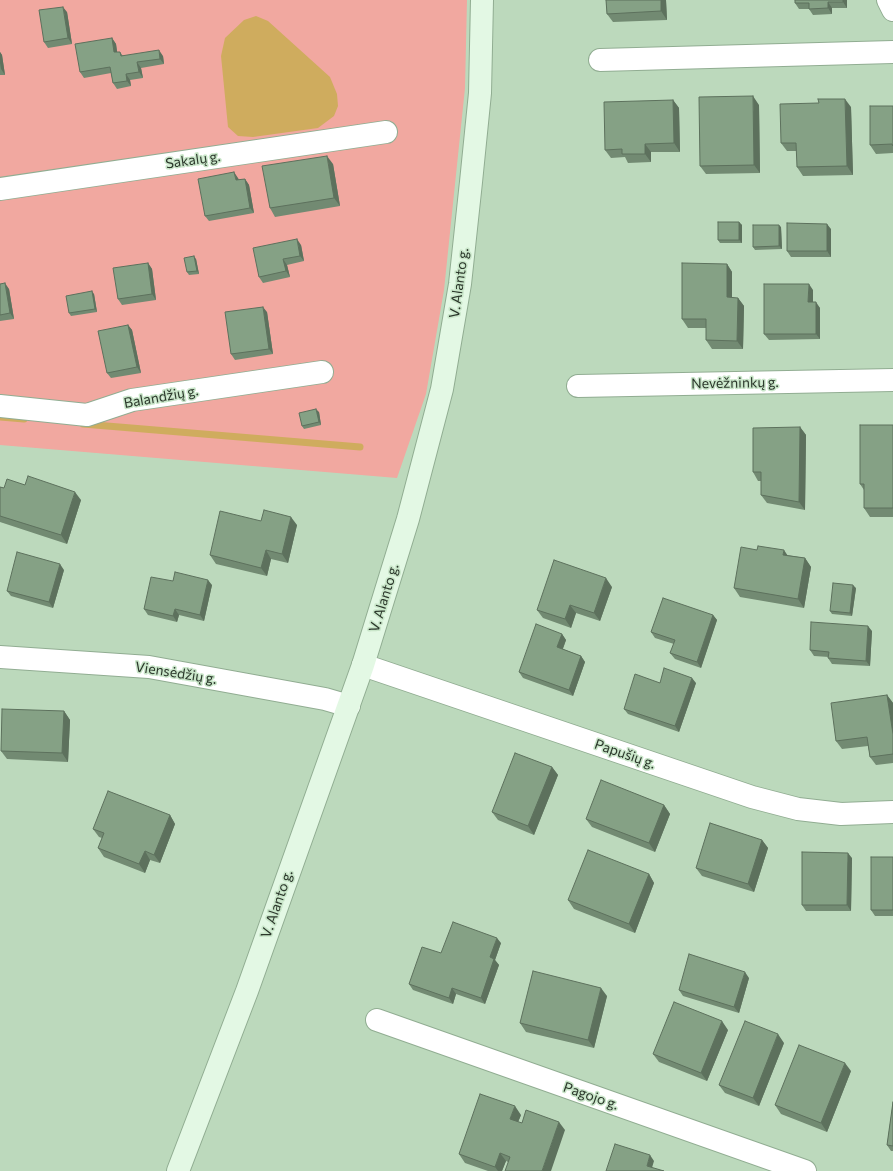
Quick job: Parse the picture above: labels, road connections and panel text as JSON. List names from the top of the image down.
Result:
{
  "streets": {
    "main road": ["V. Alanto g."],
    "street": [
      "Sakalų g.",
      "Nevėžninkų g.",
      "Balandžių g.",
      "Viensėdžių g.",
      "Papušių g.",
      "Pagojo g."
    ]
  },
  "crossings": [
    ["V. Alanto g.", "Viensėdžių g."],
    ["V. Alanto g.", "Papušių g."]
  ]
}
